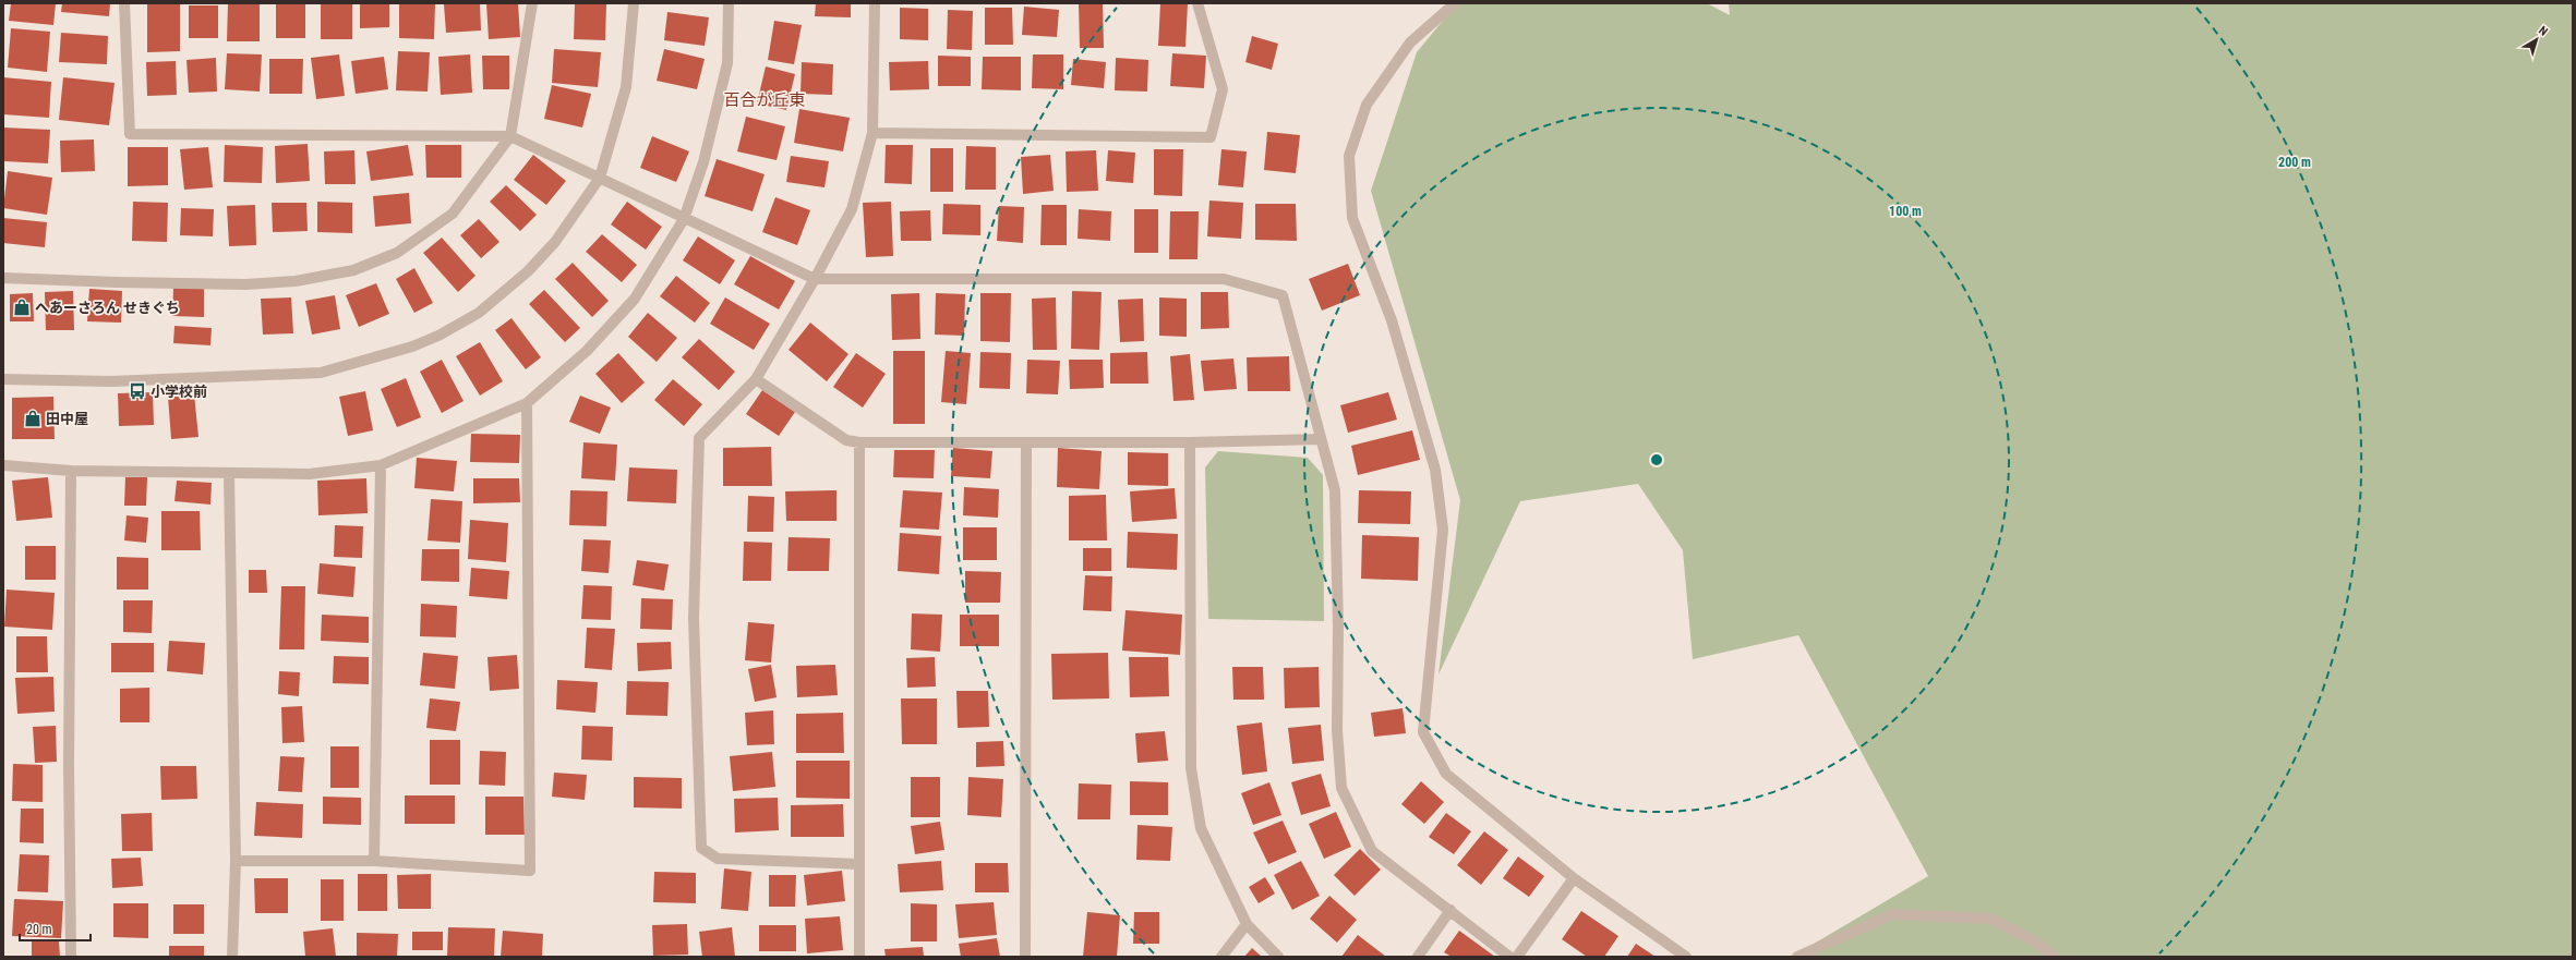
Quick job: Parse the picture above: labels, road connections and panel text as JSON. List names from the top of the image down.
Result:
{
  "districts": ["百合が丘東"],
  "places": {
    "shop": ["へあーさろん せきぐち", "田中屋"],
    "bus stop": ["小学校前"]
  },
  "scale_bar": "20 m",
  "north": "top right",
  "rings": ["200 m", "100 m"]
}
